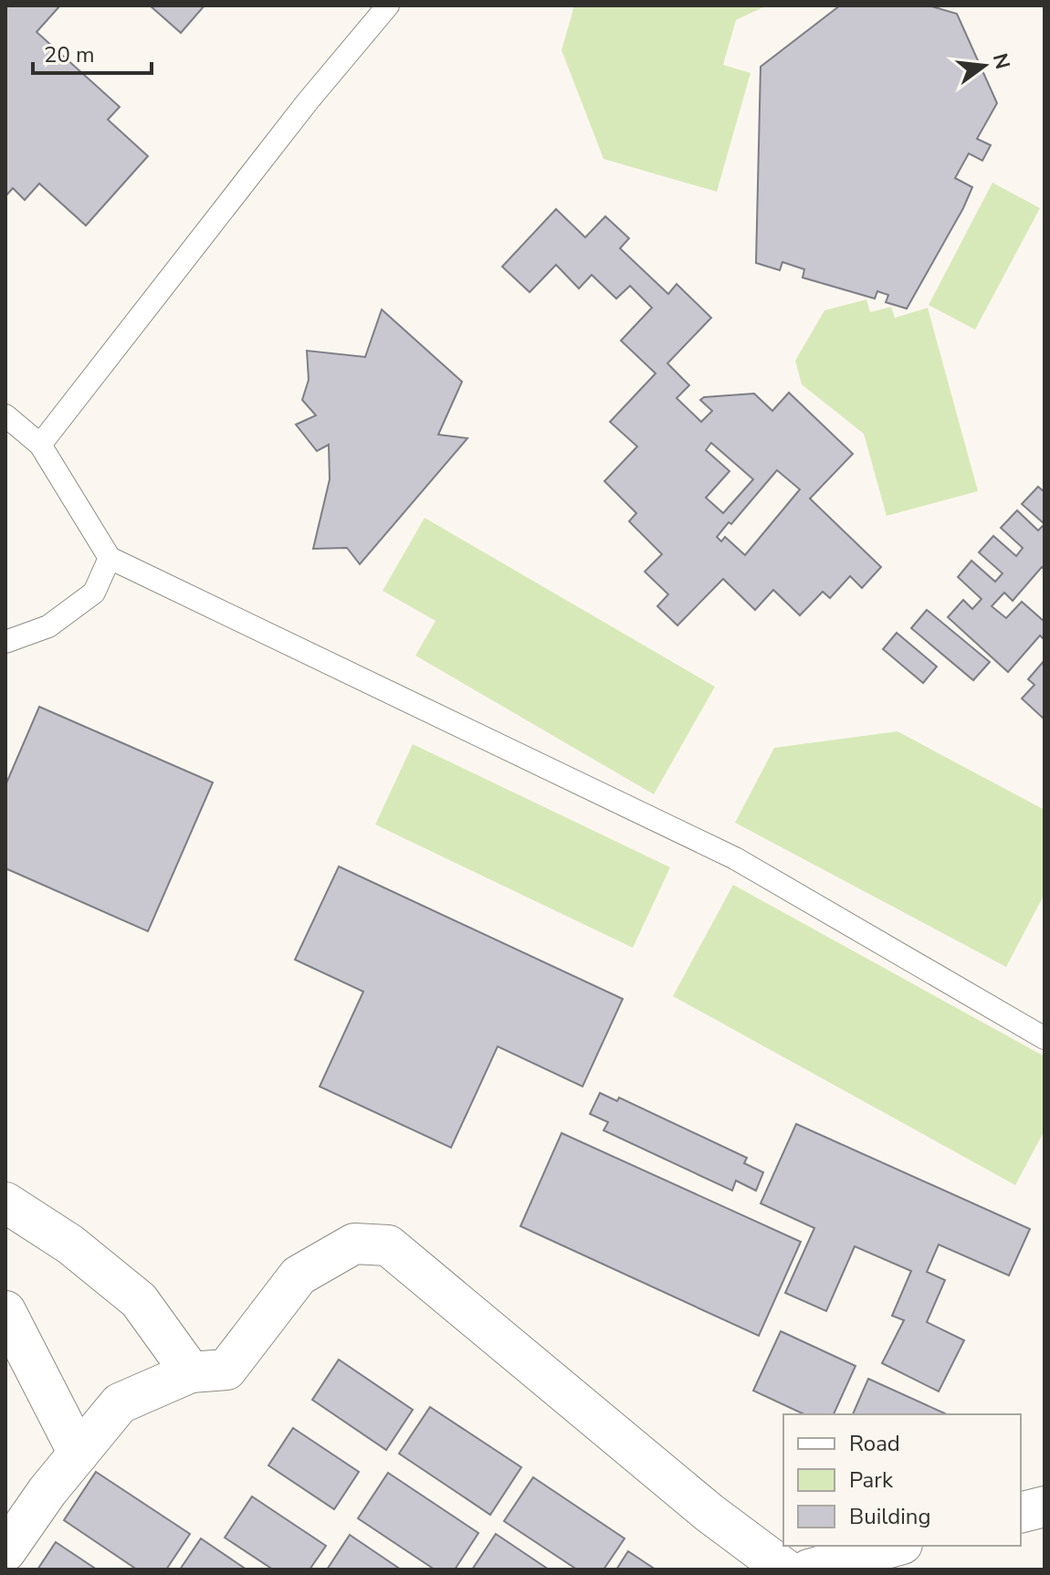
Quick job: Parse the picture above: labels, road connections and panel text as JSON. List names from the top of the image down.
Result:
{
  "legend": ["Road", "Park", "Building"],
  "scale_bar": "20 m",
  "north": "right"
}
